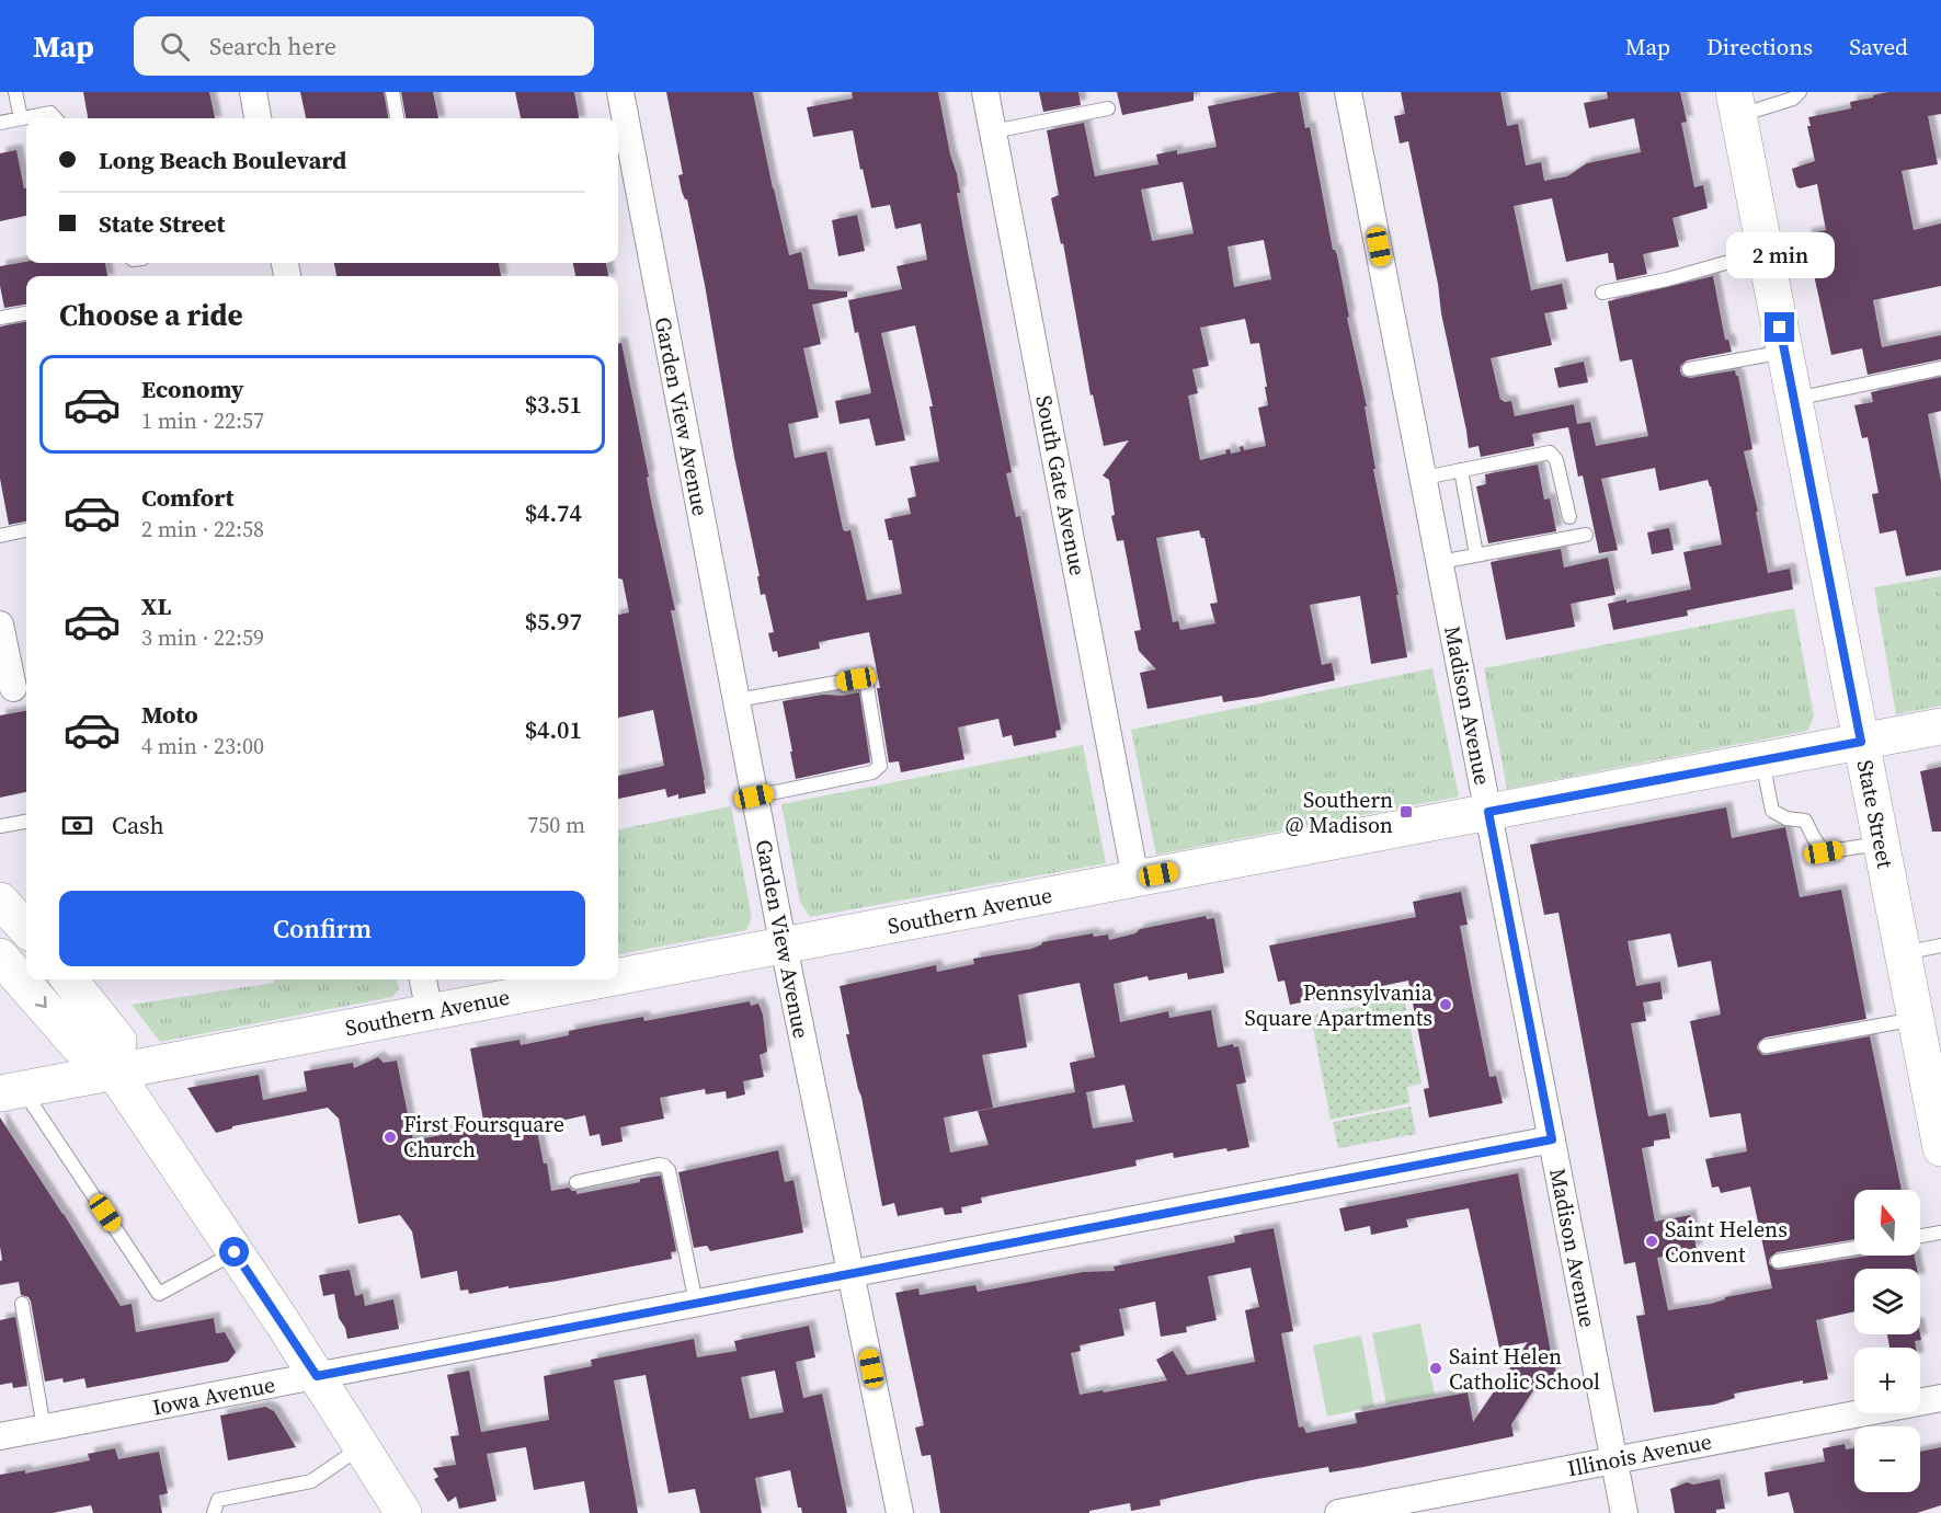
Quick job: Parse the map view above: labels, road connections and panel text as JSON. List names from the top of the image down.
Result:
{
  "streets": {
    "street": [
      "Garden View Avenue",
      "South Gate Avenue",
      "Madison Avenue",
      "State Street",
      "Southern Avenue",
      "Iowa Avenue",
      "Illinois Avenue"
    ]
  },
  "crossings": [
    ["Garden View Avenue", "Southern Avenue"],
    ["Garden View Avenue", "Iowa Avenue"],
    ["South Gate Avenue", "Southern Avenue"],
    ["Madison Avenue", "Southern Avenue"],
    ["Madison Avenue", "Iowa Avenue"],
    ["Madison Avenue", "Illinois Avenue"],
    ["State Street", "Southern Avenue"]
  ],
  "places": {
    "transit": ["Southern @ Madison"],
    "other": [
      "Pennsylvania Square Apartments",
      "First Foursquare Church",
      "Saint Helens Convent",
      "Saint Helen Catholic School"
    ]
  },
  "north": "top",
  "page": {
    "header": "Map",
    "search": "Search here",
    "nav": ["Map", "Directions", "Saved"],
    "banner": ["Long Beach Boulevard", "State Street"],
    "bubble": "2 min",
    "heading": "Choose a ride",
    "list": [
      {
        "name": "Economy",
        "note": "1 min · 22:57",
        "value": "$3.51"
      },
      {
        "name": "Comfort",
        "note": "2 min · 22:58",
        "value": "$4.74"
      },
      {
        "name": "XL",
        "note": "3 min · 22:59",
        "value": "$5.97"
      },
      {
        "name": "Moto",
        "note": "4 min · 23:00",
        "value": "$4.01"
      }
    ],
    "pay": ["Cash", "750 m"],
    "buttons": "Confirm",
    "map_buttons": ["+", "−"]
  }
}
